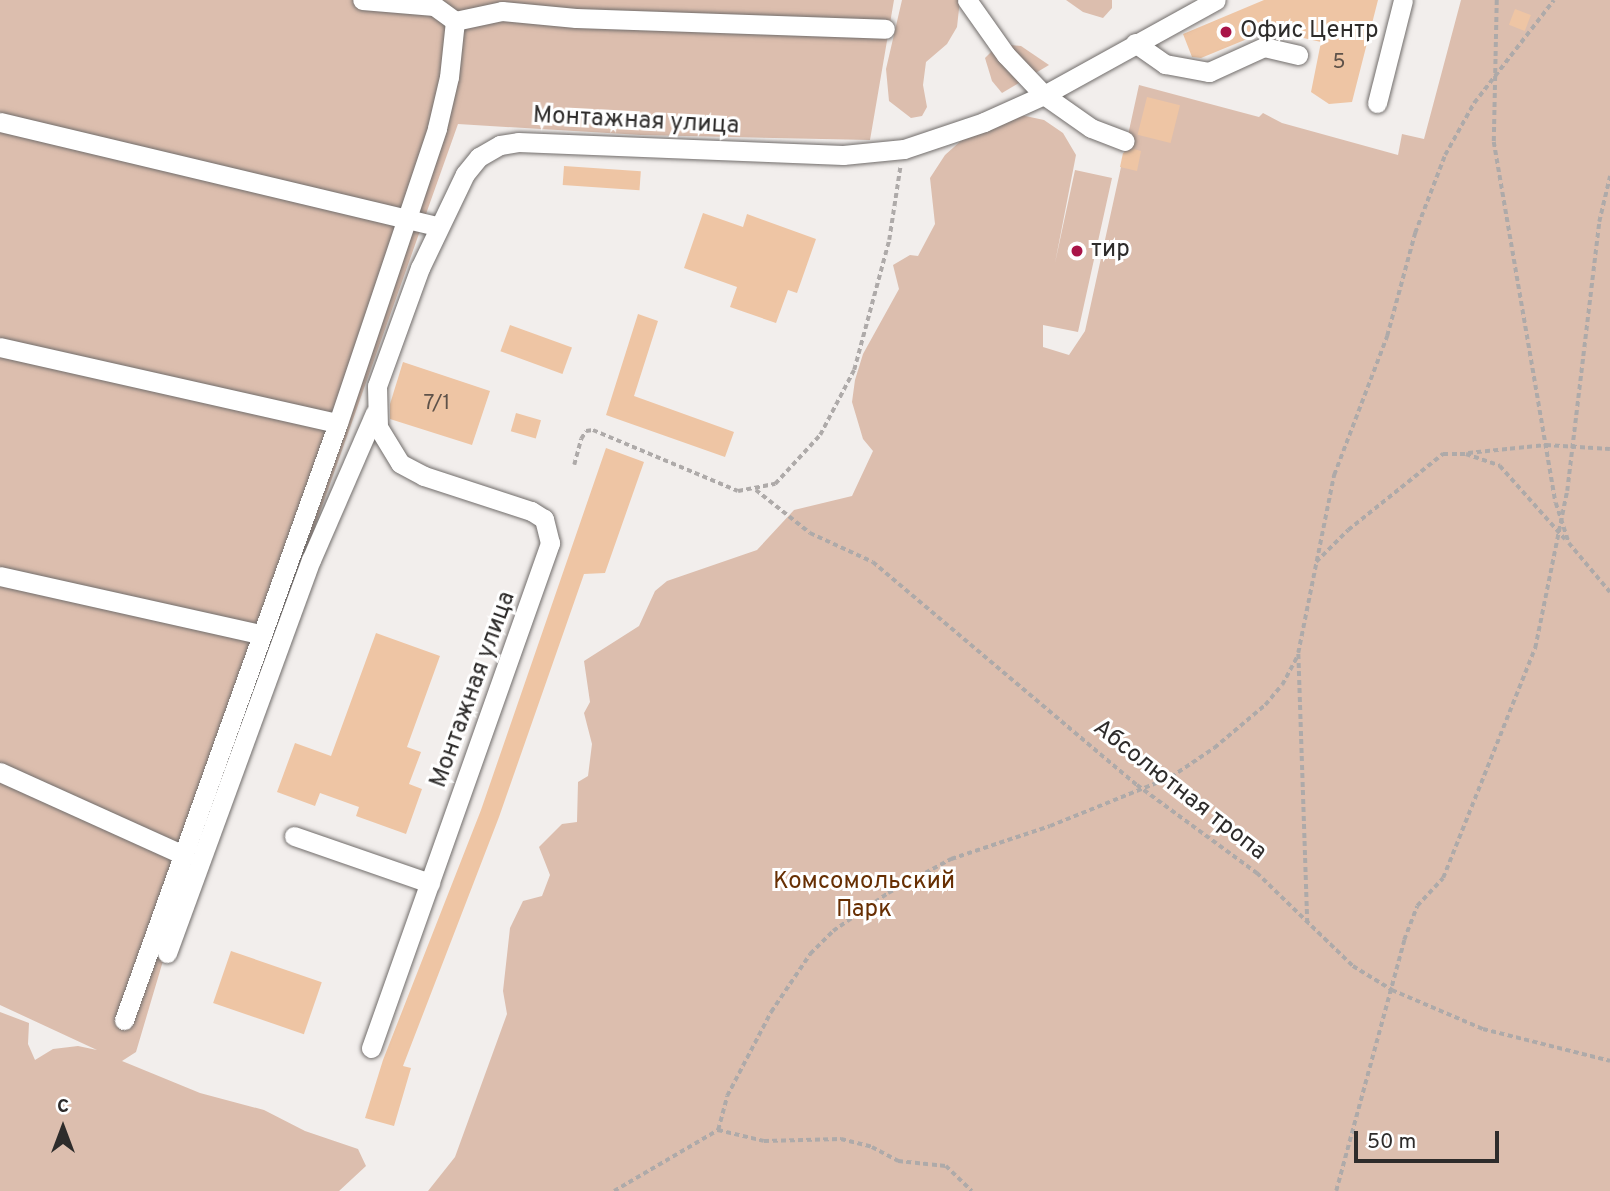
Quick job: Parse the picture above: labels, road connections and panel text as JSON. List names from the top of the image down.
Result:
{
  "streets": {
    "street": ["Монтажная улица"],
    "path": ["Абсолютная тропа"]
  },
  "parks": ["Комсомольский Парк"],
  "places": ["Офис Центр", "тир"],
  "house_numbers": ["5", "7/1"],
  "scale_bar": "50 m",
  "north": "top"
}
